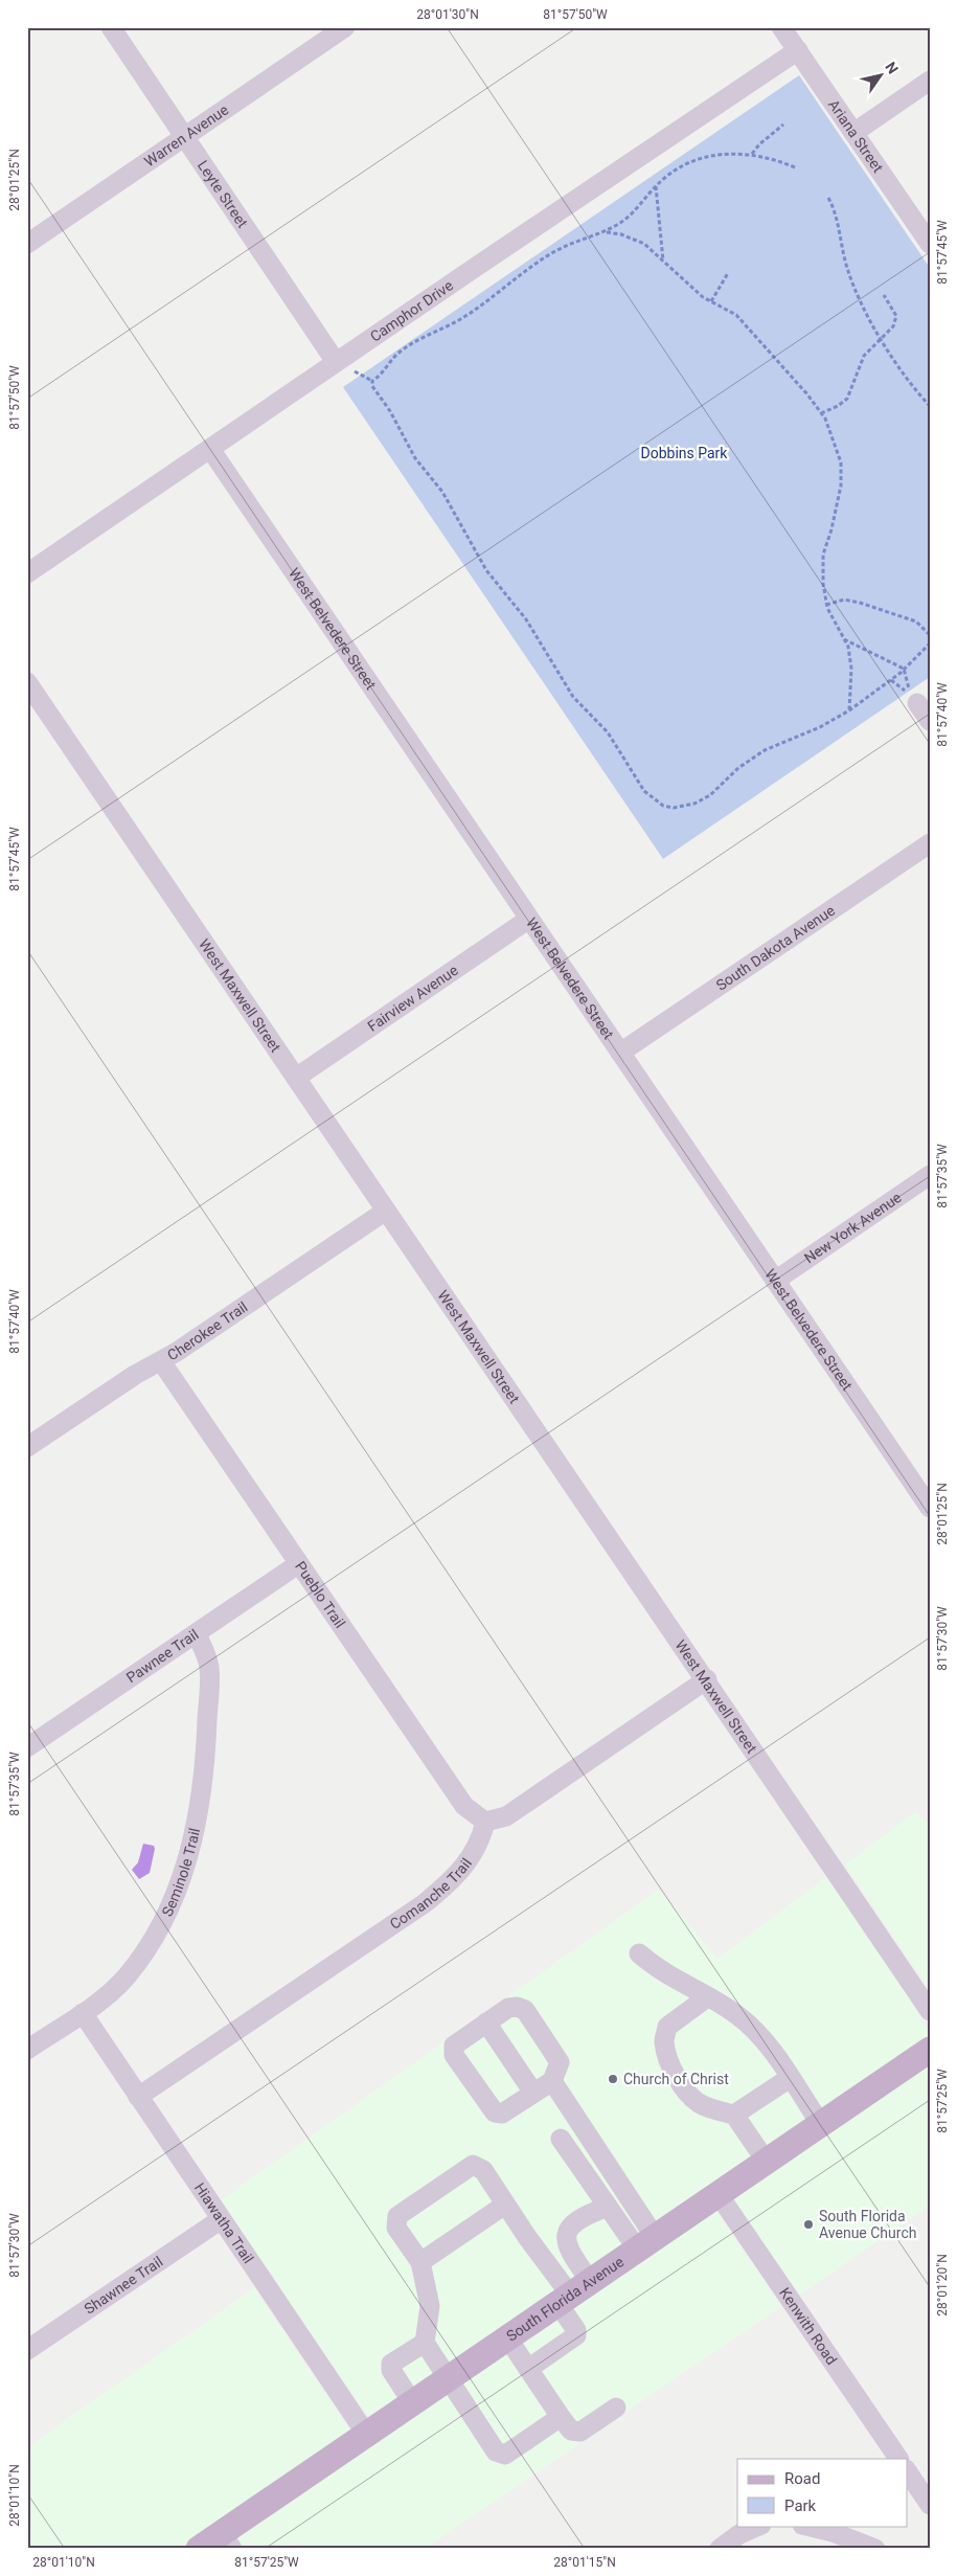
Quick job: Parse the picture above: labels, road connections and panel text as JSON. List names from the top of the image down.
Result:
{
  "streets": {
    "main road": ["South Florida Avenue"],
    "street": [
      "Warren Avenue",
      "Ariana Street",
      "Leyte Street",
      "Camphor Drive",
      "West Belvedere Street",
      "South Dakota Avenue",
      "West Maxwell Street",
      "Fairview Avenue",
      "New York Avenue",
      "Cherokee Trail",
      "Pueblo Trail",
      "Pawnee Trail",
      "Seminole Trail",
      "Comanche Trail",
      "Hiawatha Trail",
      "Shawnee Trail",
      "Kenwith Road"
    ]
  },
  "crossings": [
    ["Warren Avenue", "Leyte Street"],
    ["Ariana Street", "Camphor Drive"],
    ["Leyte Street", "Camphor Drive"],
    ["Camphor Drive", "West Belvedere Street"],
    ["West Belvedere Street", "South Dakota Avenue"],
    ["West Belvedere Street", "Fairview Avenue"],
    ["West Belvedere Street", "New York Avenue"],
    ["West Maxwell Street", "Fairview Avenue"],
    ["West Maxwell Street", "Cherokee Trail"],
    ["Cherokee Trail", "Pueblo Trail"],
    ["Pueblo Trail", "Pawnee Trail"],
    ["Pueblo Trail", "Comanche Trail"],
    ["Pawnee Trail", "Seminole Trail"],
    ["Seminole Trail", "Hiawatha Trail"],
    ["Comanche Trail", "Hiawatha Trail"],
    ["Hiawatha Trail", "Shawnee Trail"],
    ["Hiawatha Trail", "South Florida Avenue"],
    ["South Florida Avenue", "Kenwith Road"]
  ],
  "parks": ["Dobbins Park"],
  "places": ["Church of Christ", "South Florida Avenue Church"],
  "legend": ["Road", "Park"],
  "north": "top right",
  "coordinates": [
    "28°01'30\"N",
    "81°57'50\"W",
    "28°01'25\"N",
    "81°57'45\"W",
    "81°57'40\"W",
    "81°57'35\"W",
    "81°57'30\"W",
    "81°57'25\"W",
    "28°01'20\"N",
    "28°01'10\"N",
    "28°01'15\"N"
  ]
}
